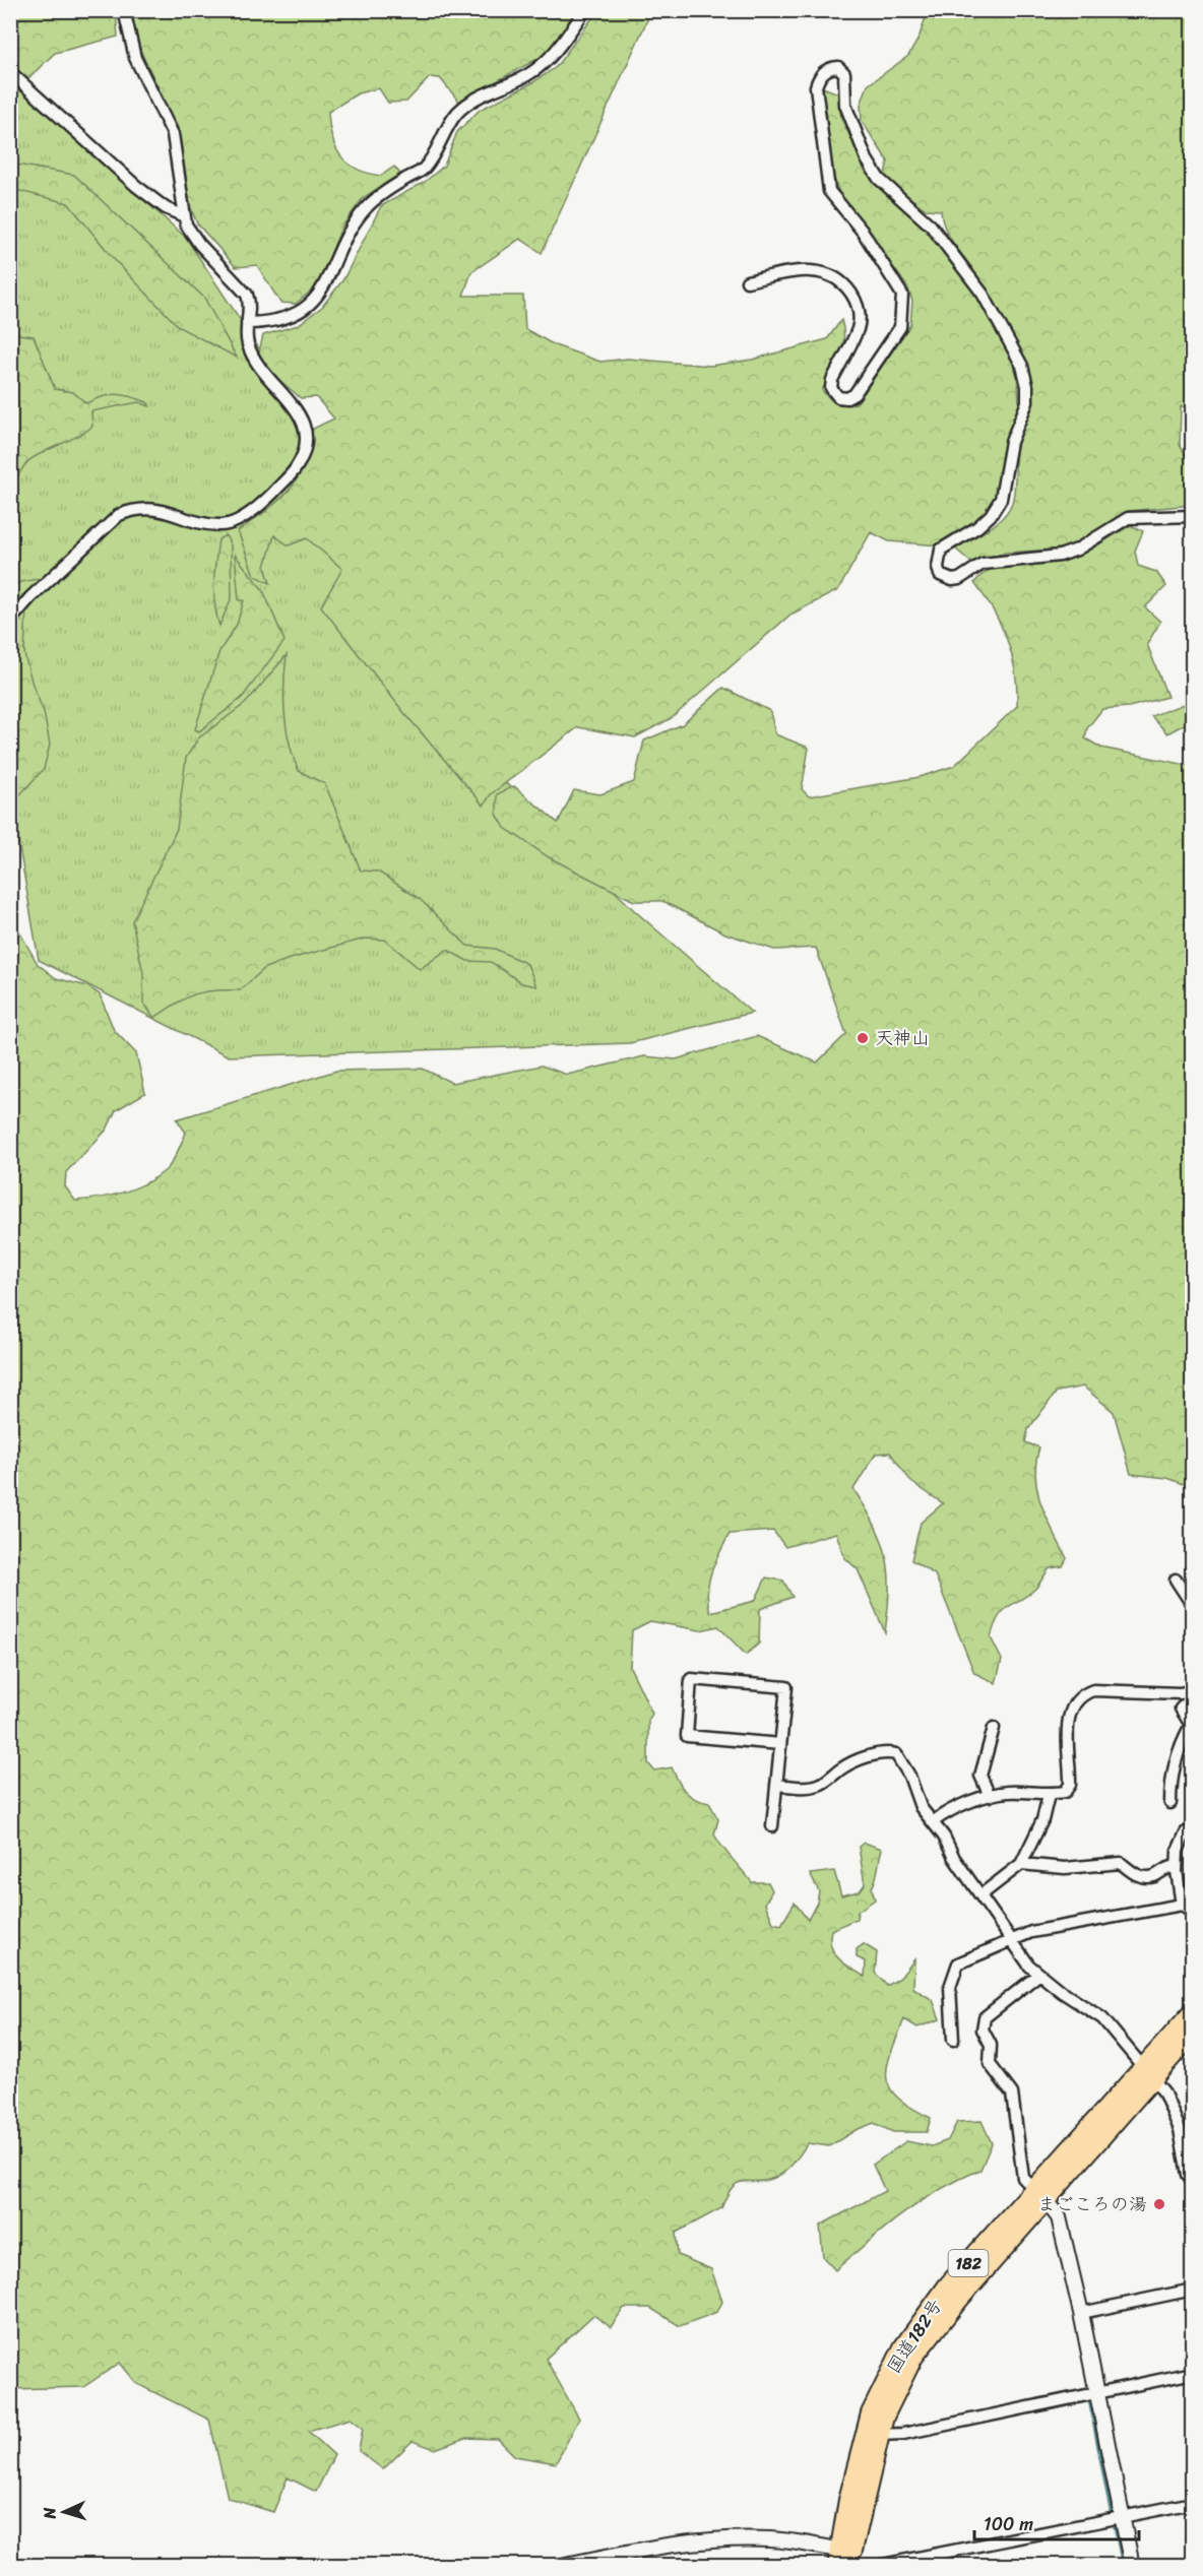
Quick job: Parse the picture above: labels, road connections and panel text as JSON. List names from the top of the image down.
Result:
{
  "streets": {
    "highway": ["182", "国道182号"]
  },
  "places": ["天神山", "まごころの湯"],
  "scale_bar": "100 m",
  "north": "left"
}
